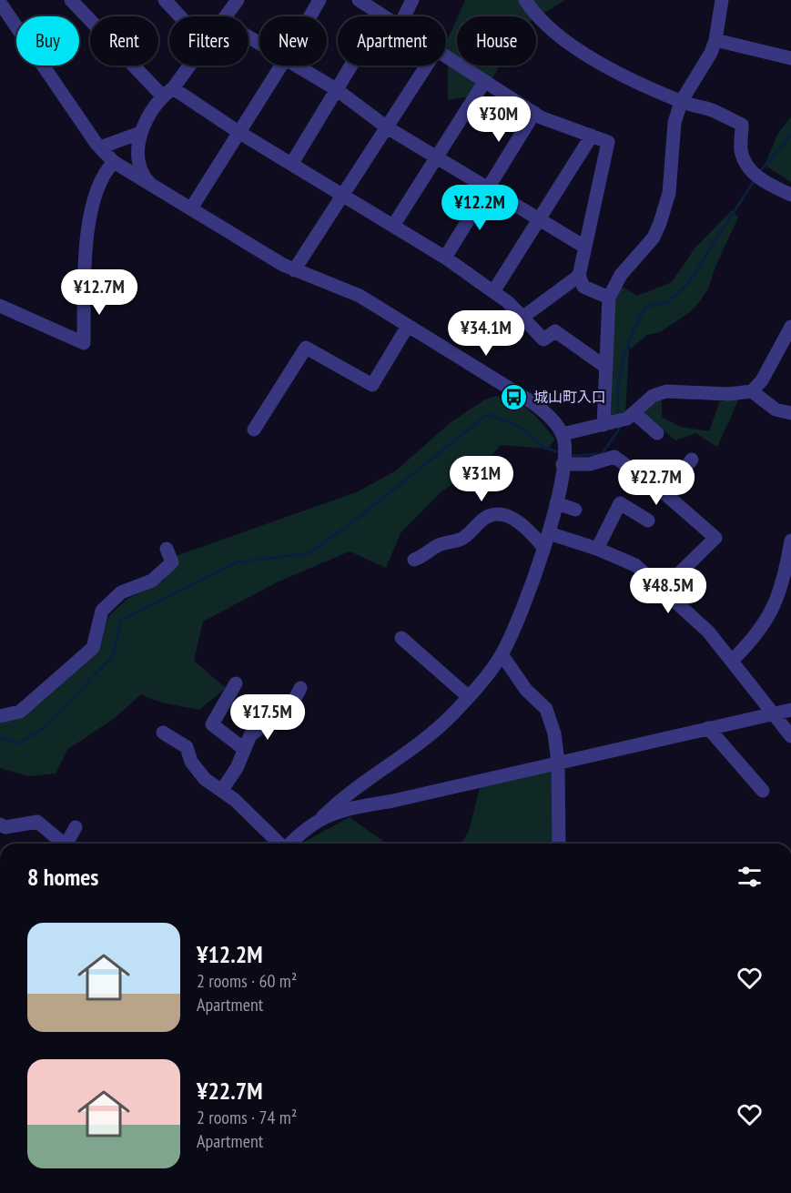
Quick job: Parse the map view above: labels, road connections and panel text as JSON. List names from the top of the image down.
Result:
{
  "places": {
    "bus stop": ["城山町入口"]
  },
  "page": {
    "chip": [
      "Buy",
      "Rent",
      "Filters",
      "New",
      "Apartment",
      "House"
    ],
    "price": [
      "¥30M",
      "¥12.2M",
      "¥12.7M",
      "¥34.1M",
      "¥31M",
      "¥22.7M",
      "¥48.5M",
      "¥17.5M"
    ],
    "heading": "8 homes",
    "list": [
      {
        "name": "¥12.2M",
        "note": "2 rooms · 60 m² · Apartment"
      },
      {
        "name": "¥22.7M",
        "note": "2 rooms · 74 m² · Apartment"
      }
    ]
  }
}
